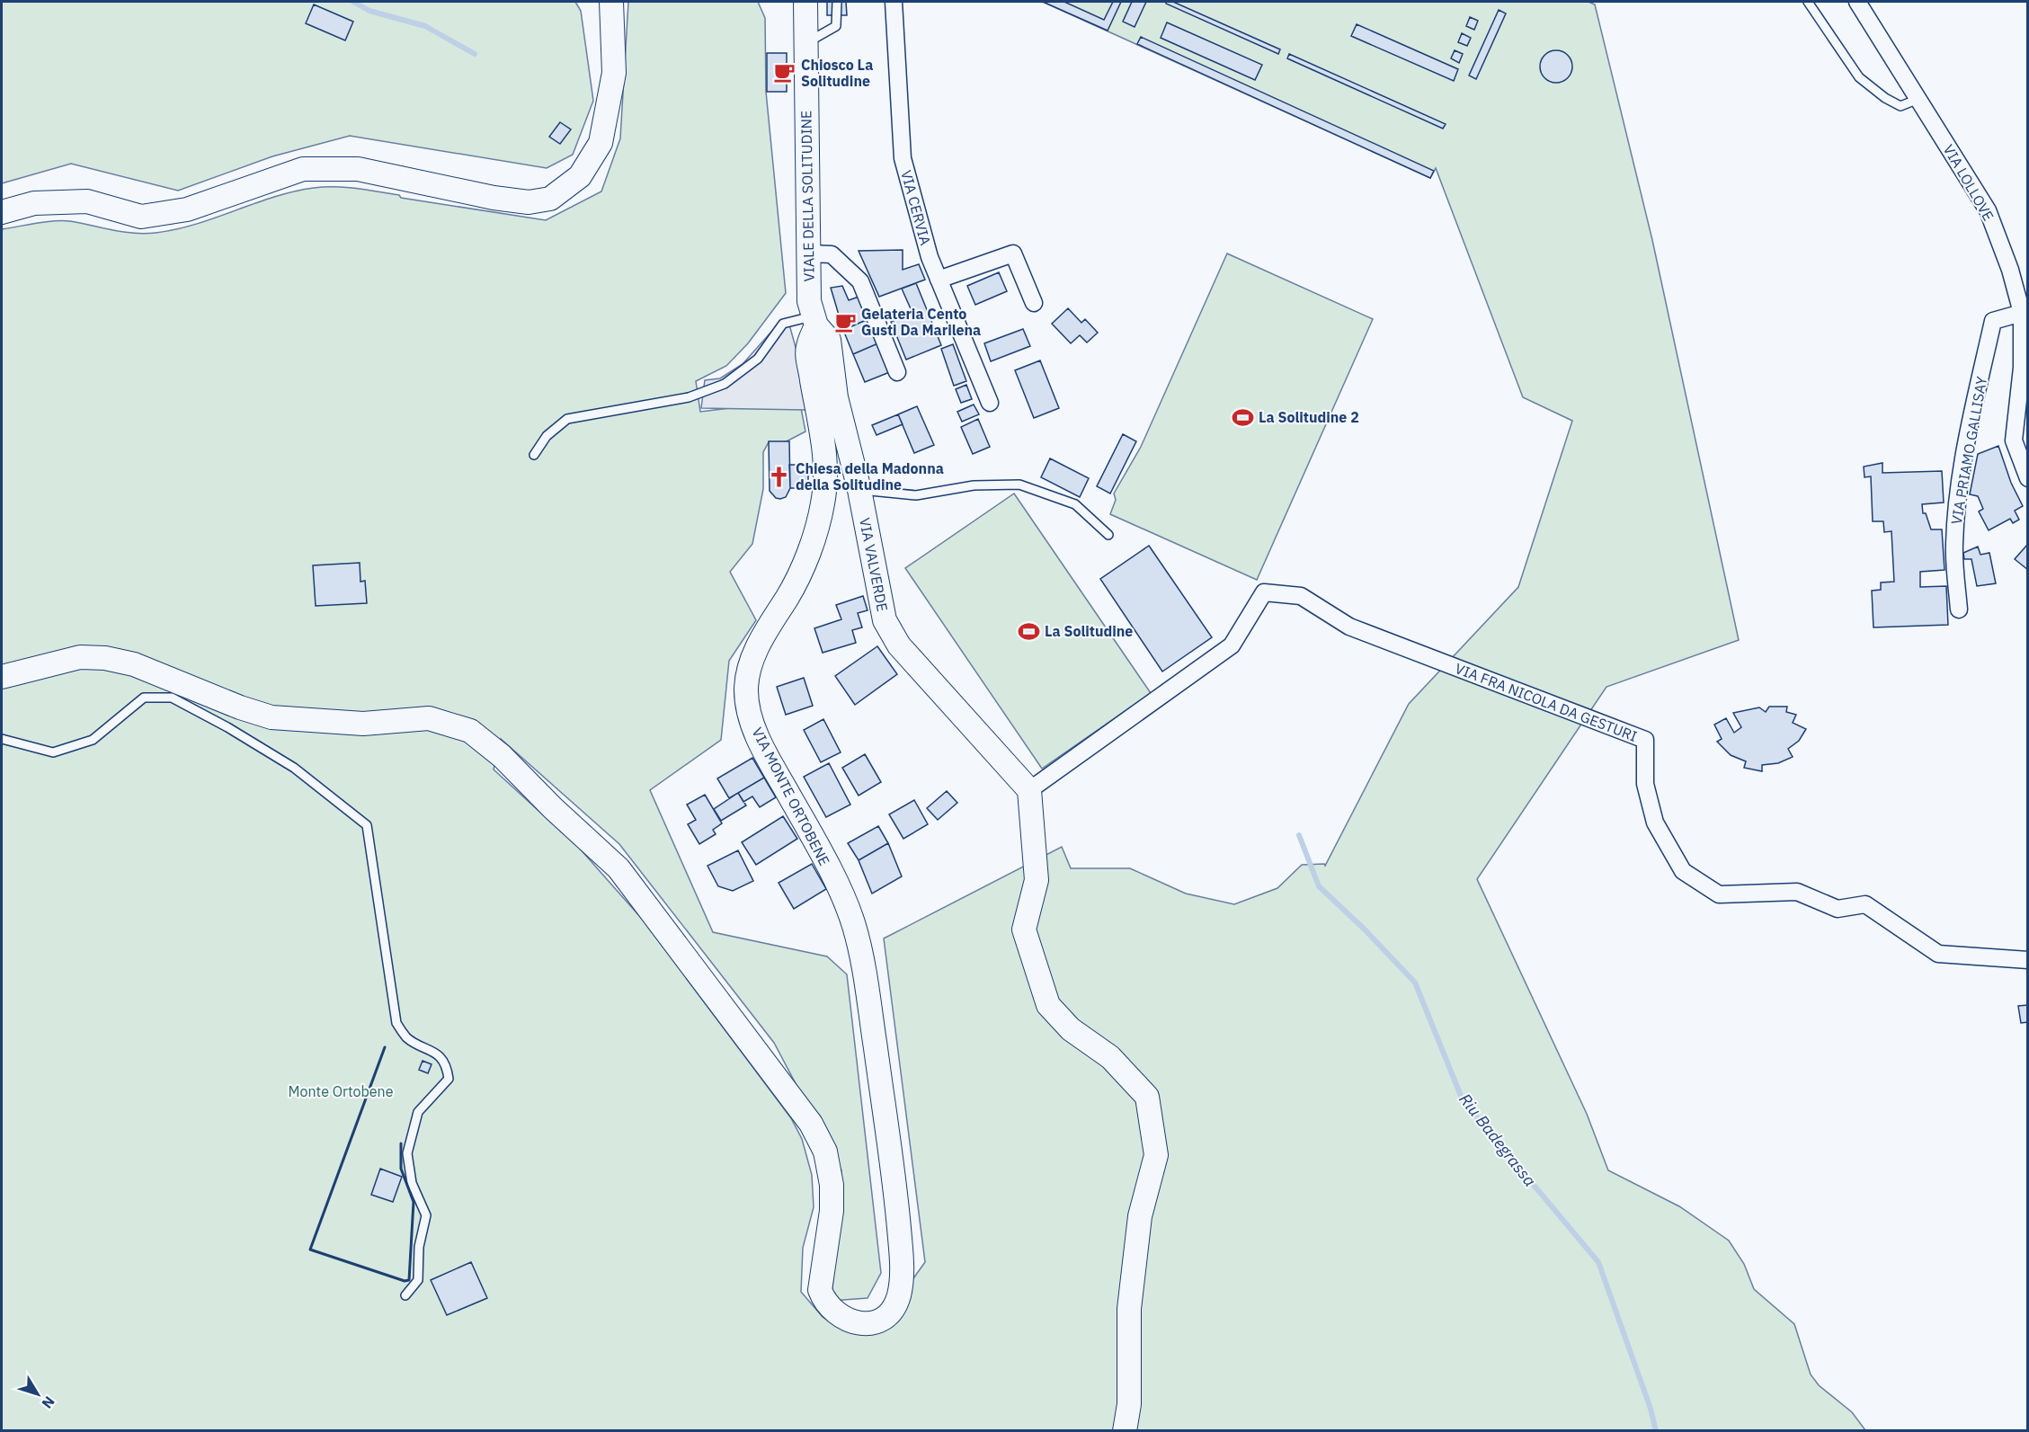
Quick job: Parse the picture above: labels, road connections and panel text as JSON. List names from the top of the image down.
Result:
{
  "streets": {
    "street": [
      "VIA LOLLOVE",
      "VIALE DELLA SOLITUDINE",
      "VIA CERVIA",
      "VIA PRIAMO GALLISAY",
      "VIA VALVERDE",
      "VIA FRA NICOLA DA GESTURI",
      "VIA MONTE ORTOBENE"
    ]
  },
  "crossings": [
    ["VIA LOLLOVE", "VIA PRIAMO GALLISAY"],
    ["VIALE DELLA SOLITUDINE", "VIA VALVERDE"],
    ["VIALE DELLA SOLITUDINE", "VIA MONTE ORTOBENE"],
    ["VIA VALVERDE", "VIA FRA NICOLA DA GESTURI"],
    ["VIA VALVERDE", "VIA MONTE ORTOBENE"]
  ],
  "water": ["Riu Badegrassa"],
  "parks": ["Monte Ortobene"],
  "places": {
    "cafe": ["Chiosco La Solitudine", "Gelateria Cento Gusti Da Marilena"],
    "sports": ["La Solitudine 2", "La Solitudine"],
    "church": ["Chiesa della Madonna della Solitudine"]
  },
  "north": "bottom right"
}
